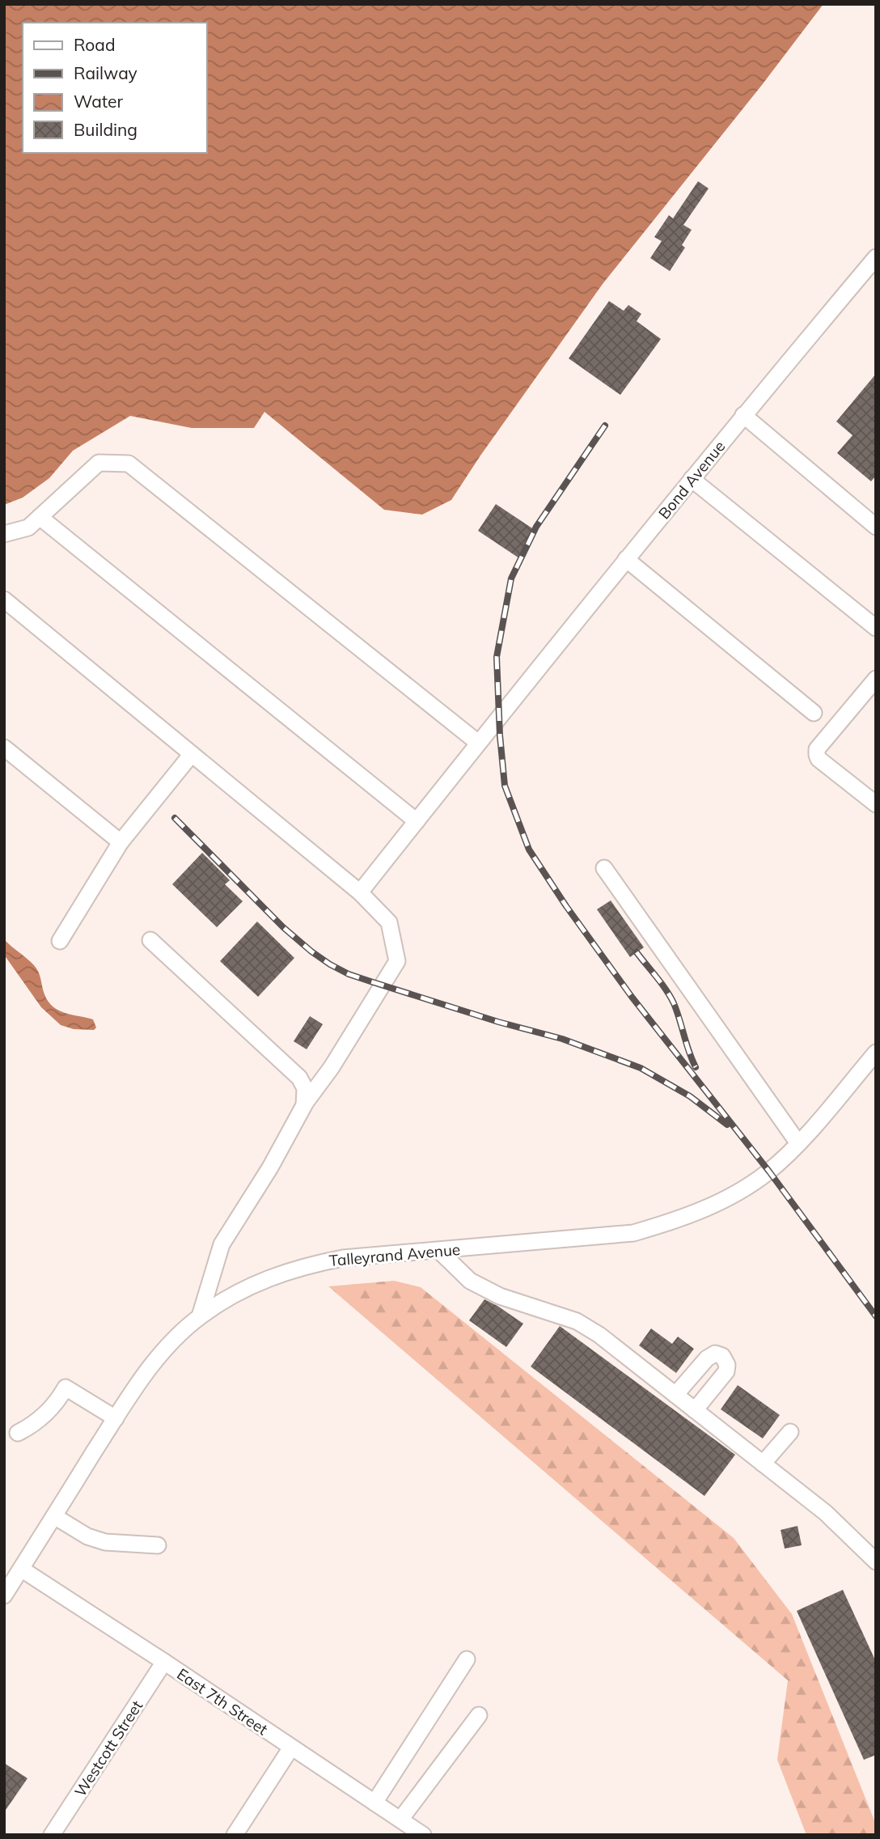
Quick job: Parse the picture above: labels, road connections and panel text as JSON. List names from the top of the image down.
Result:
{
  "streets": {
    "street": [
      "Bond Avenue",
      "Talleyrand Avenue",
      "East 7th Street",
      "Westcott Street"
    ]
  },
  "crossings": [
    ["Talleyrand Avenue", "East 7th Street"],
    ["East 7th Street", "Westcott Street"]
  ],
  "legend": [
    "Road",
    "Railway",
    "Water",
    "Building"
  ]
}
